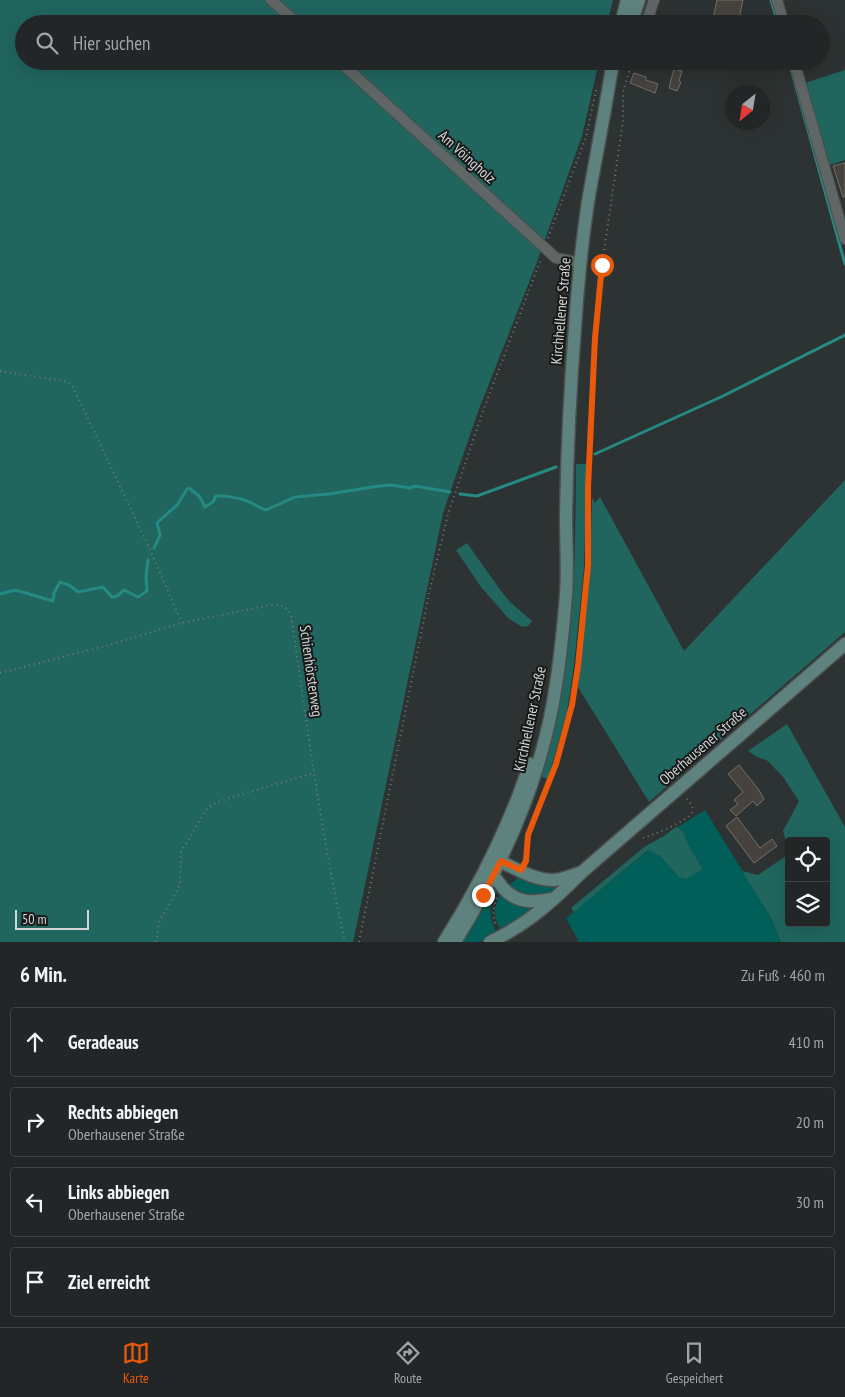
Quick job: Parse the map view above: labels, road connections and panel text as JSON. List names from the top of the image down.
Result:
{
  "streets": {
    "main road": ["Kirchhellener Straße", "Oberhausener Straße"],
    "street": ["Am Vöingholz"],
    "path": ["Schienhörsterweg"]
  },
  "crossings": [
    ["Am Vöingholz", "Kirchhellener Straße"],
    ["Kirchhellener Straße", "Oberhausener Straße"]
  ],
  "scale_bar": "50 m",
  "north": "bottom left",
  "page": {
    "search": "Hier suchen",
    "scale": "50 m",
    "heading": ["6 Min.", "Zu Fuß · 460 m"],
    "list": [
      ["Geradeaus", "410 m"],
      ["Rechts abbiegen", "Oberhausener Straße", "20 m"],
      ["Links abbiegen", "Oberhausener Straße", "30 m"],
      "Ziel erreicht"
    ],
    "nav": ["Karte", "Route", "Gespeichert"]
  }
}
